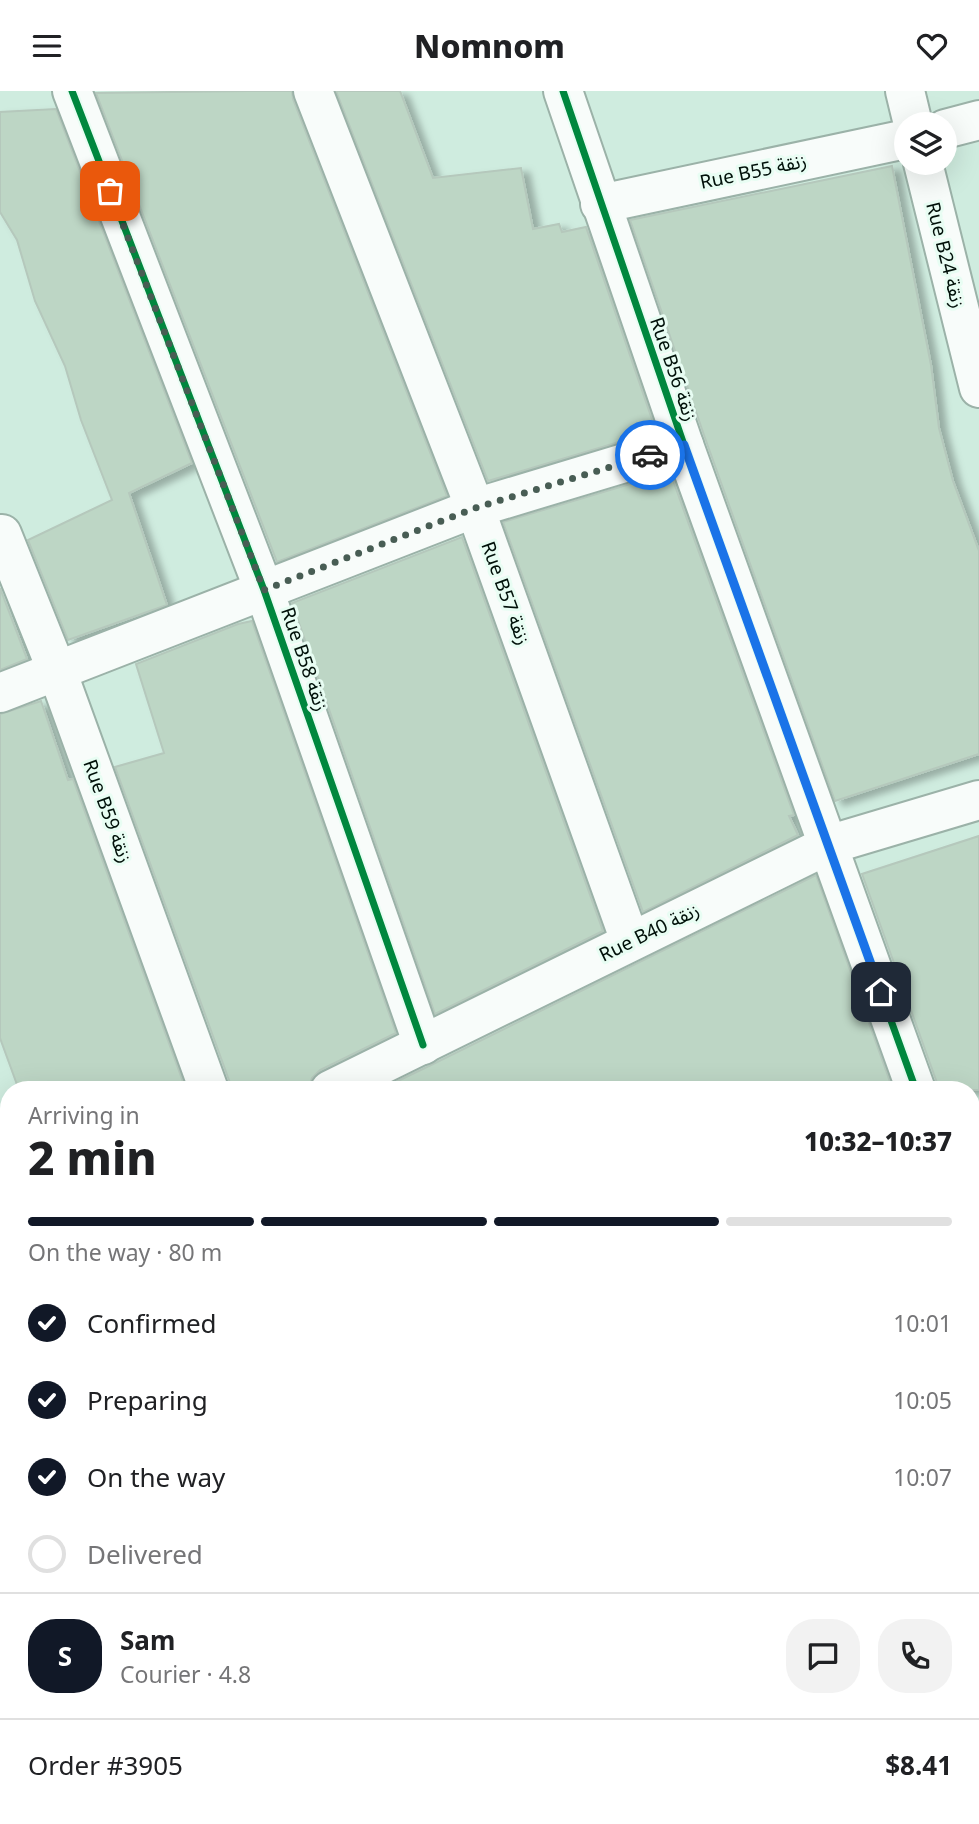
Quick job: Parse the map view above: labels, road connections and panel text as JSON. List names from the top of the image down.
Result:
{
  "streets": {
    "street": [
      "Rue B55 زنقة",
      "Rue B24 زنقة",
      "Rue B56 زنقة",
      "Rue B57 زنقة",
      "Rue B58 زنقة",
      "Rue B59 زنقة",
      "Rue B40 زنقة"
    ]
  },
  "crossings": [
    ["Rue B55 زنقة", "Rue B56 زنقة"],
    ["Rue B56 زنقة", "Rue B40 زنقة"],
    ["Rue B57 زنقة", "Rue B40 زنقة"],
    ["Rue B58 زنقة", "Rue B40 زنقة"]
  ],
  "page": {
    "header": "Nomnom",
    "heading": ["2 min", "Arriving in", "10:32–10:37"],
    "panel": [
      "Sam",
      "Courier · 4.8",
      "Order #3905",
      "$8.41"
    ],
    "bar": "On the way · 80 m",
    "list": [
      ["Confirmed", "10:01"],
      ["Preparing", "10:05"],
      ["On the way", "10:07"],
      "Delivered"
    ],
    "round": "S"
  }
}
